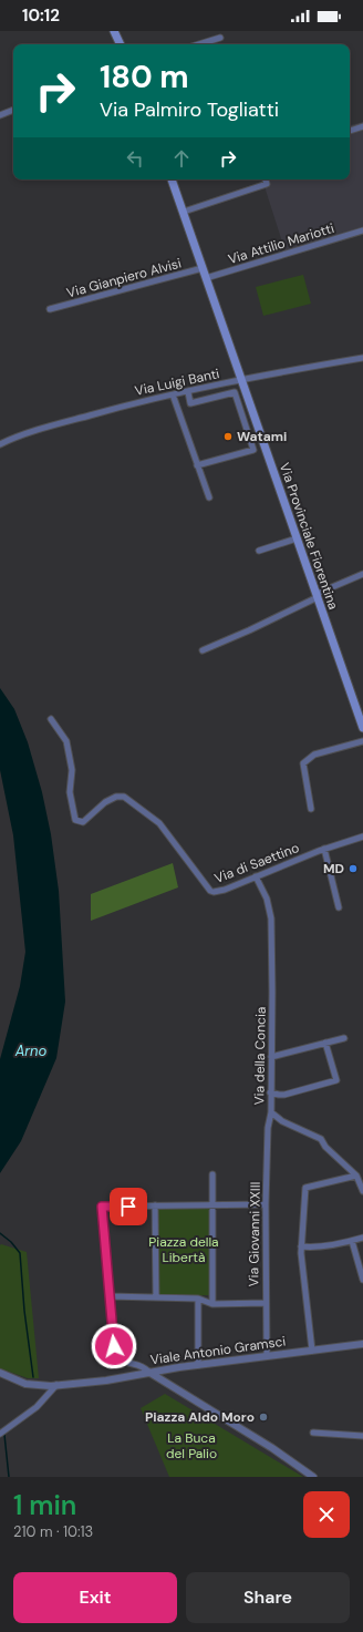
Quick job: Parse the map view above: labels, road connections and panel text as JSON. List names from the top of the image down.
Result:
{
  "streets": {
    "main road": ["Via Provinciale Fiorentina"],
    "street": [
      "Via Attilio Mariotti",
      "Via Gianpiero Alvisi",
      "Via Luigi Banti",
      "Via di Saettino",
      "Via della Concia",
      "Via Giovanni XXIII",
      "Viale Antonio Gramsci"
    ]
  },
  "crossings": [
    ["Via Attilio Mariotti", "Via Provinciale Fiorentina"],
    ["Via Gianpiero Alvisi", "Via Provinciale Fiorentina"],
    ["Via Luigi Banti", "Via Provinciale Fiorentina"],
    ["Via di Saettino", "Via della Concia"],
    ["Via della Concia", "Via Giovanni XXIII"],
    ["Via Giovanni XXIII", "Viale Antonio Gramsci"]
  ],
  "water": ["Arno"],
  "parks": ["Piazza della Libertà", "La Buca del Palio"],
  "places": ["Watami", "MD", "Piazza Aldo Moro"],
  "page": {
    "status": "10:12",
    "turn": ["180 m", "Via Palmiro Togliatti"],
    "heading": ["1 min", "210 m · 10:13"],
    "buttons": ["Exit", "Share"]
  }
}
